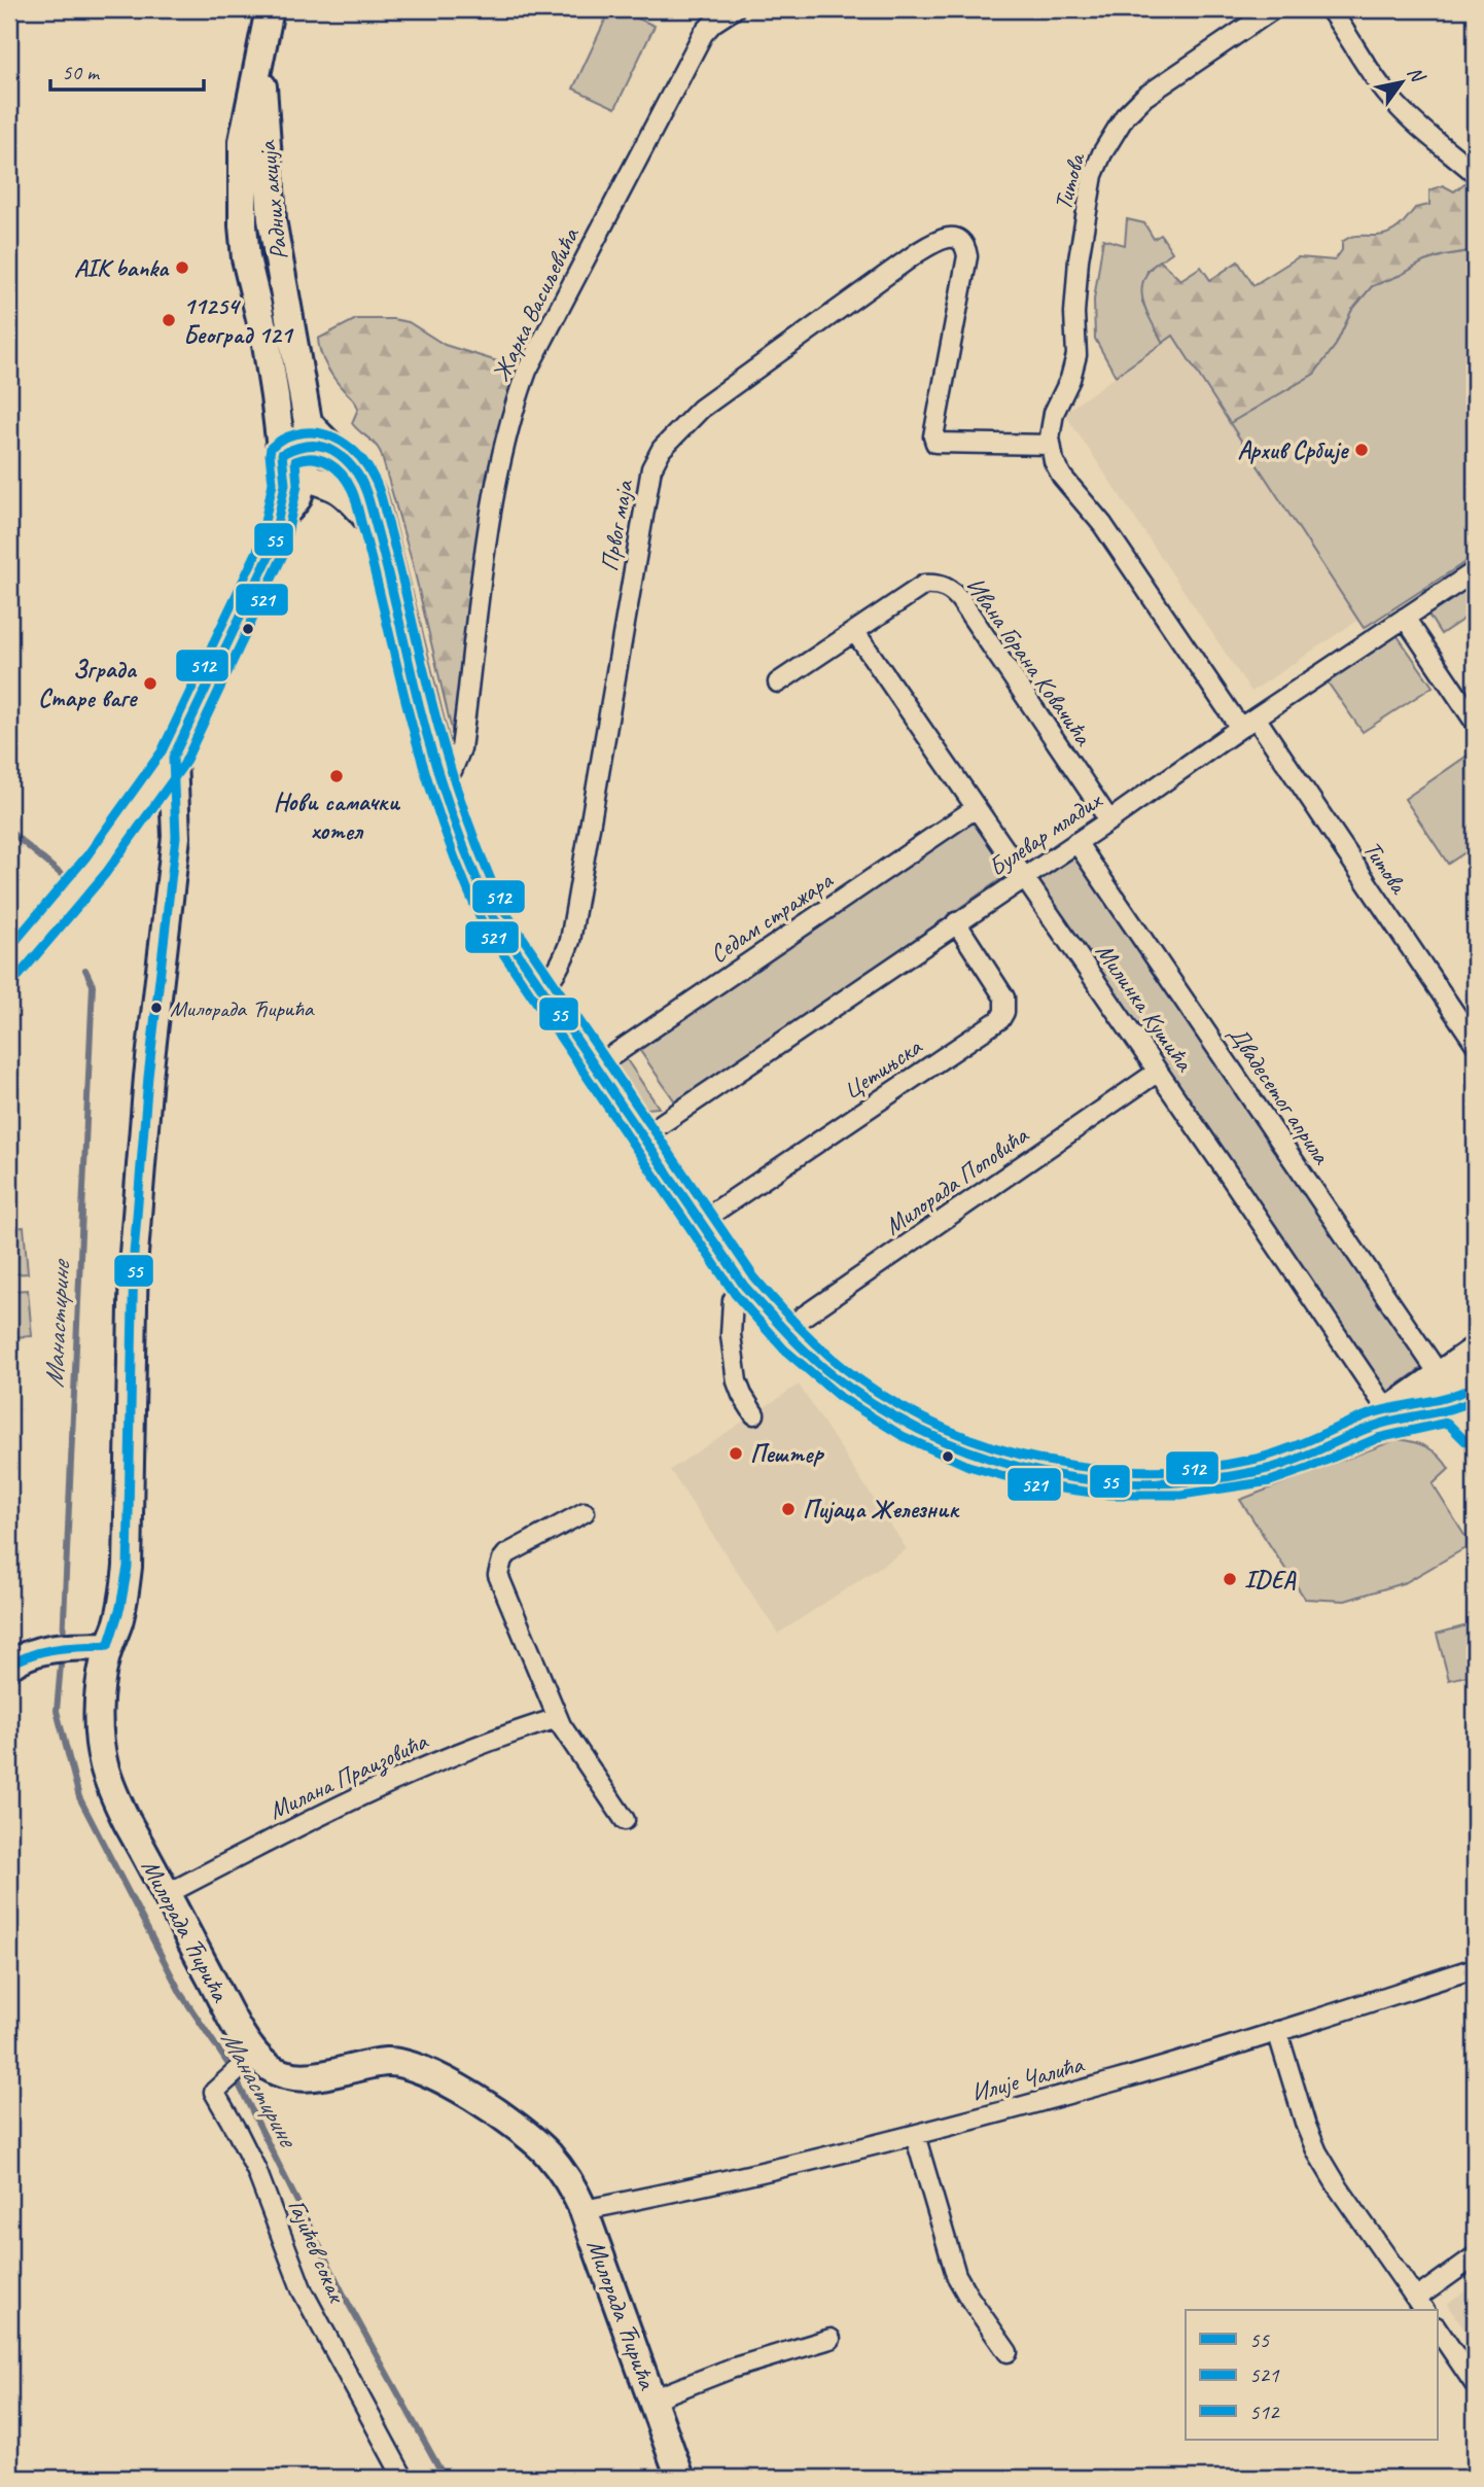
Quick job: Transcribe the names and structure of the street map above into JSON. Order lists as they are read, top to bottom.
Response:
{
  "streets": {
    "main road": ["Радних акција", "Милорада Ћирића"],
    "street": [
      "Титова",
      "Жарка Васиљевића",
      "Првог маја",
      "Ивана Горана Ковачића",
      "Булевар младих",
      "Седам стражара",
      "Милинка Кушића",
      "Цетињска",
      "Двадесетог априла",
      "Милорада Поповића",
      "Милана Праизовића",
      "Илије Чалића",
      "Гајићев сокак"
    ]
  },
  "crossings": [
    ["Титова", "Првог маја"],
    ["Титова", "Булевар младих"],
    ["Ивана Горана Ковачића", "Булевар младих"],
    ["Ивана Горана Ковачића", "Милинка Кушића"],
    ["Булевар младих", "Милинка Кушића"],
    ["Булевар младих", "Цетињска"],
    ["Булевар младих", "Двадесетог априла"],
    ["Седам стражара", "Милинка Кушића"],
    ["Милинка Кушића", "Милорада Поповића"],
    ["Милана Праизовића", "Милорада Ћирића"],
    ["Милорада Ћирића", "Илије Чалића"],
    ["Милорада Ћирића", "Гајићев сокак"]
  ],
  "water": ["Манастирине"],
  "places": [
    "AIK banka",
    "11254 Београд 121",
    "Архив Србије",
    "Зграда Старе ваге",
    "Нови самачки хотел",
    "Милорада Ћирића",
    "Пештер",
    "Пијаца Железник",
    "IDEA"
  ],
  "lines": ["transit line 512", "transit line 55", "transit line 521"],
  "legend": ["55", "521", "512"],
  "scale_bar": "50 m",
  "north": "top right"
}
